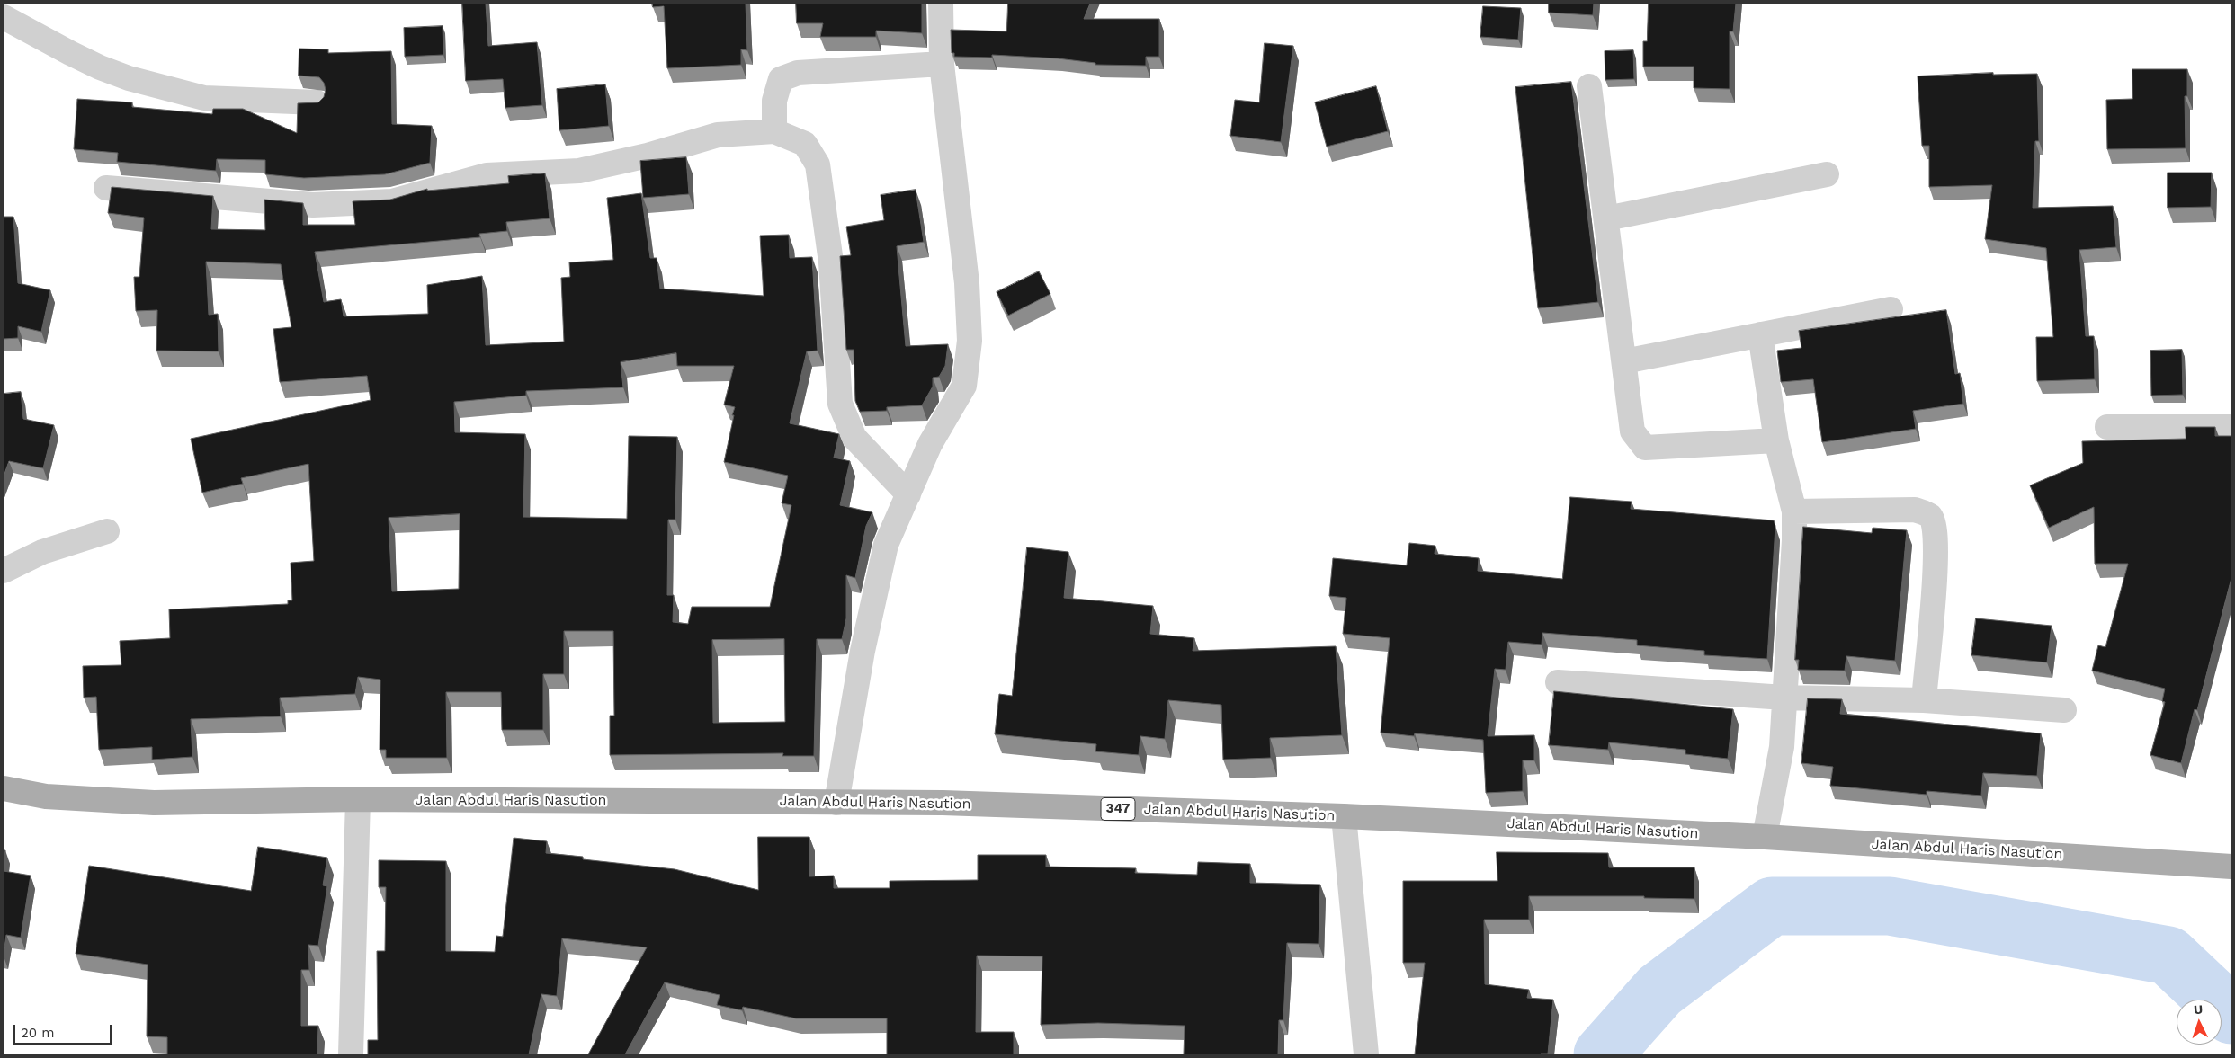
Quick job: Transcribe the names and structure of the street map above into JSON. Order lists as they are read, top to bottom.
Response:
{
  "streets": {
    "main road": ["Jalan Abdul Haris Nasution", "347"]
  },
  "scale_bar": "20 m",
  "north": "top"
}
